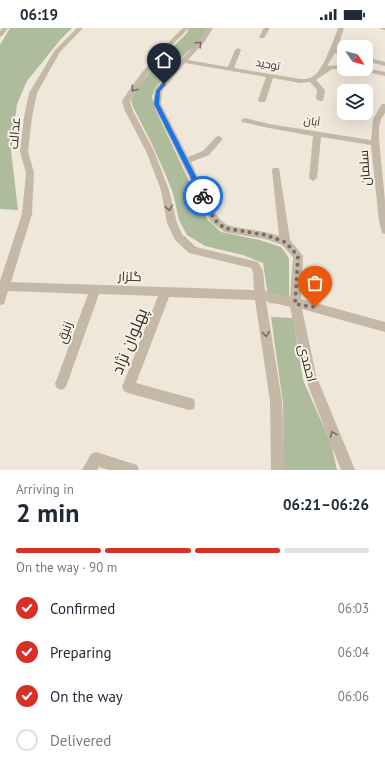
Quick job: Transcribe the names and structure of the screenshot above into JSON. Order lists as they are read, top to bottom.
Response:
{
  "streets": {
    "street": [
      "توحید",
      "آبان",
      "عدالت",
      "سلمان",
      "گلزار",
      "زنبق",
      "پهلوان نژاد",
      "احمدی"
    ]
  },
  "crossings": [
    ["توحید", "احمدی"],
    ["آبان", "سلمان"],
    ["عدالت", "گلزار"],
    ["گلزار", "زنبق"],
    ["گلزار", "پهلوان نژاد"],
    ["گلزار", "احمدی"]
  ],
  "north": "bottom right",
  "page": {
    "status": "06:19",
    "heading": ["2 min", "Arriving in", "06:21–06:26"],
    "bar": "On the way · 90 m",
    "list": [
      ["Confirmed", "06:03"],
      ["Preparing", "06:04"],
      ["On the way", "06:06"],
      "Delivered"
    ]
  }
}
